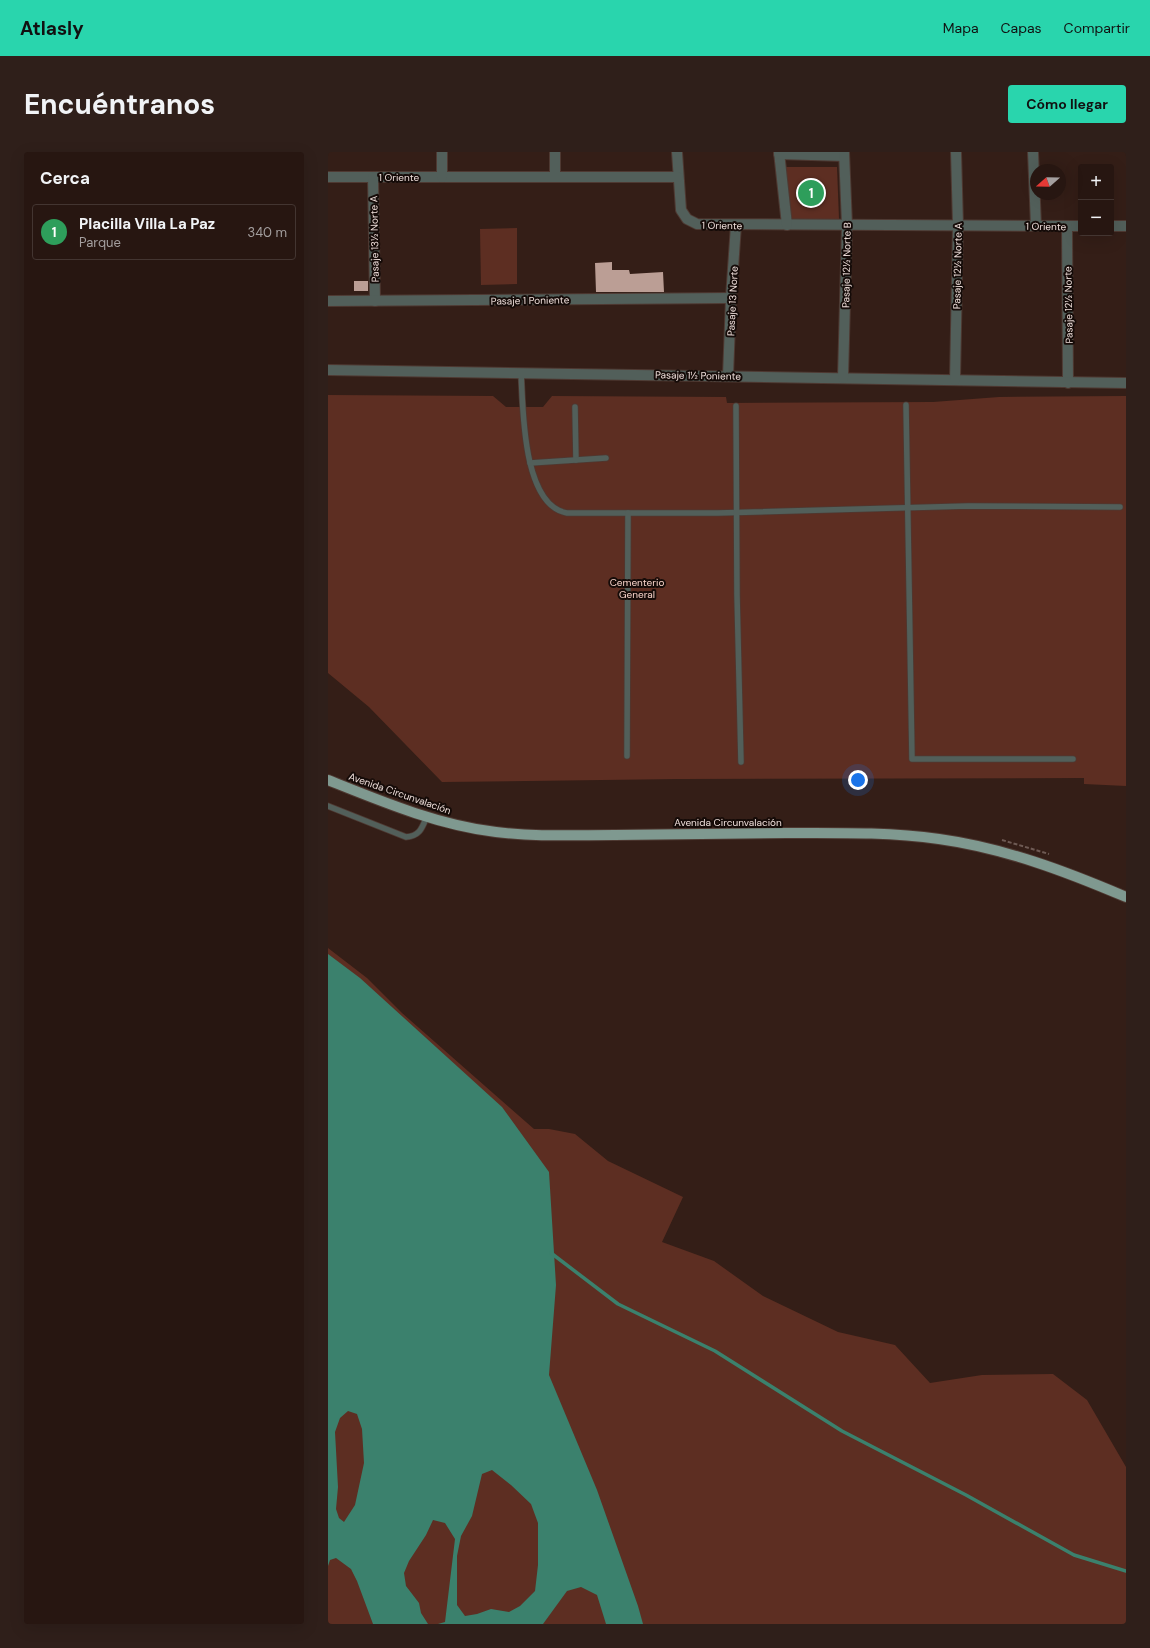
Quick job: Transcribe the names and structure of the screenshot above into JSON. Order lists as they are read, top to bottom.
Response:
{
  "streets": {
    "main road": ["Avenida Circunvalación"],
    "street": [
      "1 Oriente",
      "Pasaje 13½ Norte A",
      "Pasaje 12½ Norte B",
      "Pasaje 12½ Norte A",
      "Pasaje 1 Poniente",
      "Pasaje 13 Norte",
      "Pasaje 12½ Norte",
      "Pasaje 1½ Poniente"
    ]
  },
  "crossings": [
    ["1 Oriente", "Pasaje 13½ Norte A"],
    ["1 Oriente", "Pasaje 12½ Norte B"],
    ["1 Oriente", "Pasaje 12½ Norte A"],
    ["1 Oriente", "Pasaje 13 Norte"],
    ["1 Oriente", "Pasaje 12½ Norte"],
    ["Pasaje 13½ Norte A", "Pasaje 1 Poniente"],
    ["Pasaje 12½ Norte B", "Pasaje 1½ Poniente"],
    ["Pasaje 12½ Norte A", "Pasaje 1½ Poniente"],
    ["Pasaje 1 Poniente", "Pasaje 13 Norte"],
    ["Pasaje 13 Norte", "Pasaje 1½ Poniente"],
    ["Pasaje 12½ Norte", "Pasaje 1½ Poniente"]
  ],
  "parks": ["Cementerio General"],
  "north": "left",
  "page": {
    "header": "Atlasly",
    "nav": ["Mapa", "Capas", "Compartir"],
    "buttons": "Cómo llegar",
    "title": "Encuéntranos",
    "heading": "Cerca",
    "map_buttons": ["+", "−"],
    "pins": "1",
    "list": [
      {
        "mark": "1",
        "name": "Placilla Villa La Paz",
        "note": "Parque",
        "value": "340 m"
      }
    ]
  }
}
